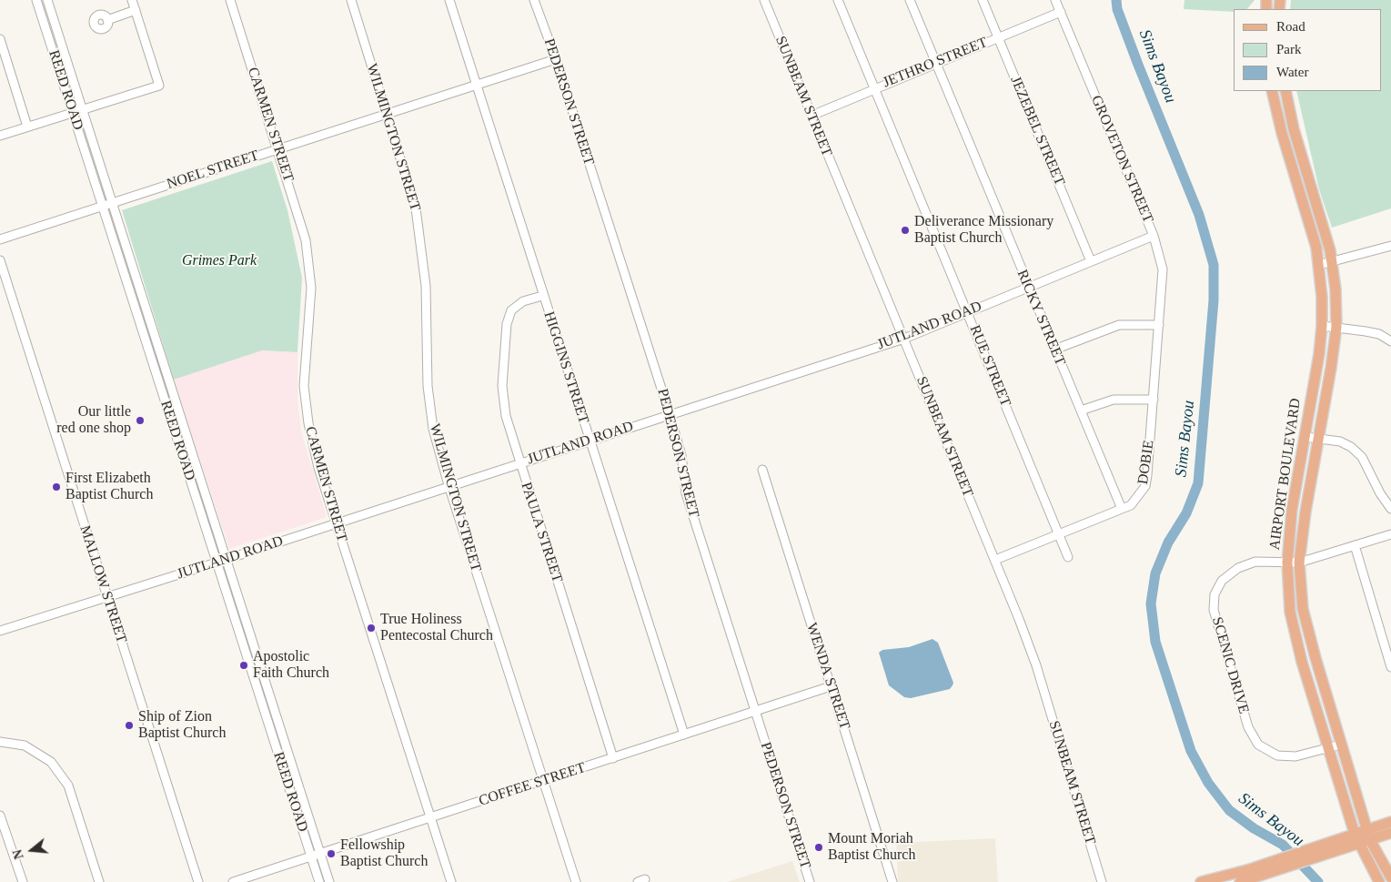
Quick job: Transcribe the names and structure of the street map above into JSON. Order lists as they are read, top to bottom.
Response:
{
  "streets": {
    "main road": ["AIRPORT BOULEVARD"],
    "street": [
      "JETHRO STREET",
      "REED ROAD",
      "SUNBEAM STREET",
      "PEDERSON STREET",
      "CARMEN STREET",
      "JEZEBEL STREET",
      "WILMINGTON STREET",
      "GROVETON STREET",
      "NOEL STREET",
      "RICKY STREET",
      "JUTLAND ROAD",
      "RUE STREET",
      "HIGGINS STREET",
      "DOBIE",
      "PAULA STREET",
      "MALLOW STREET",
      "SCENIC DRIVE",
      "WENDA STREET",
      "COFFEE STREET"
    ]
  },
  "crossings": [
    ["JETHRO STREET", "SUNBEAM STREET"],
    ["JETHRO STREET", "JEZEBEL STREET"],
    ["JETHRO STREET", "GROVETON STREET"],
    ["JETHRO STREET", "RICKY STREET"],
    ["JETHRO STREET", "RUE STREET"],
    ["REED ROAD", "NOEL STREET"],
    ["REED ROAD", "JUTLAND ROAD"],
    ["REED ROAD", "COFFEE STREET"],
    ["SUNBEAM STREET", "JUTLAND ROAD"],
    ["SUNBEAM STREET", "DOBIE"],
    ["PEDERSON STREET", "NOEL STREET"],
    ["PEDERSON STREET", "JUTLAND ROAD"],
    ["PEDERSON STREET", "COFFEE STREET"],
    ["CARMEN STREET", "NOEL STREET"],
    ["CARMEN STREET", "JUTLAND ROAD"],
    ["CARMEN STREET", "COFFEE STREET"],
    ["JEZEBEL STREET", "JUTLAND ROAD"],
    ["WILMINGTON STREET", "NOEL STREET"],
    ["WILMINGTON STREET", "JUTLAND ROAD"],
    ["WILMINGTON STREET", "COFFEE STREET"],
    ["GROVETON STREET", "JUTLAND ROAD"],
    ["GROVETON STREET", "DOBIE"],
    ["NOEL STREET", "HIGGINS STREET"],
    ["RICKY STREET", "JUTLAND ROAD"],
    ["RICKY STREET", "DOBIE"],
    ["JUTLAND ROAD", "RUE STREET"],
    ["JUTLAND ROAD", "HIGGINS STREET"],
    ["JUTLAND ROAD", "PAULA STREET"],
    ["JUTLAND ROAD", "MALLOW STREET"],
    ["RUE STREET", "DOBIE"],
    ["HIGGINS STREET", "PAULA STREET"],
    ["HIGGINS STREET", "COFFEE STREET"],
    ["AIRPORT BOULEVARD", "SCENIC DRIVE"],
    ["PAULA STREET", "COFFEE STREET"],
    ["WENDA STREET", "COFFEE STREET"]
  ],
  "water": ["Sims Bayou"],
  "parks": ["Grimes Park"],
  "places": [
    "Deliverance Missionary Baptist Church",
    "Our little red one shop",
    "First Elizabeth Baptist Church",
    "True Holiness Pentecostal Church",
    "Apostolic Faith Church",
    "Ship of Zion Baptist Church",
    "Mount Moriah Baptist Church",
    "Fellowship Baptist Church"
  ],
  "legend": ["Road", "Park", "Water"],
  "north": "left"
}
